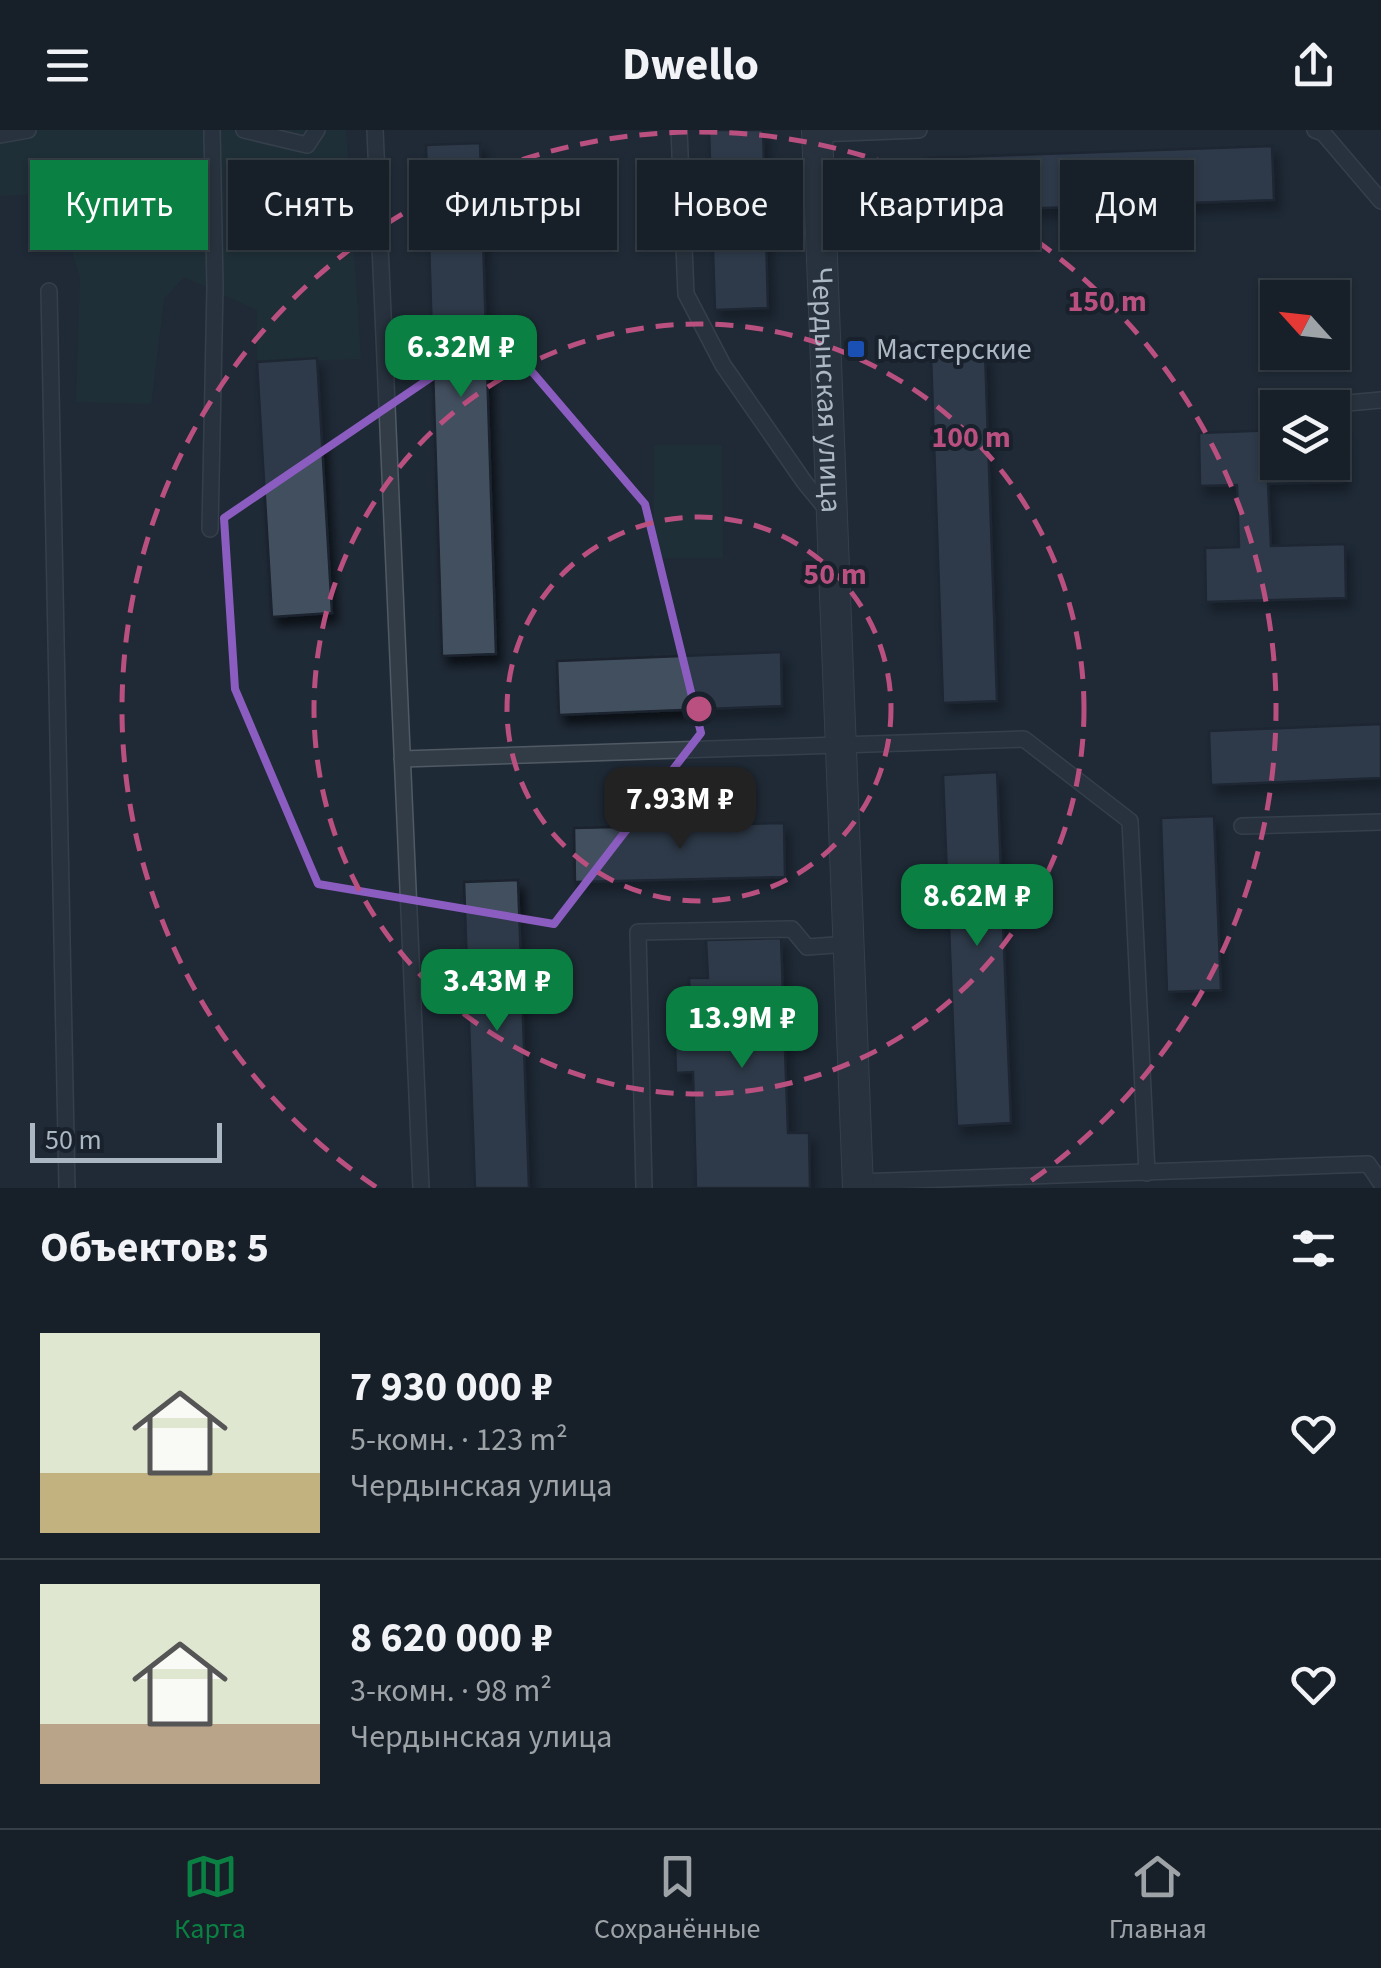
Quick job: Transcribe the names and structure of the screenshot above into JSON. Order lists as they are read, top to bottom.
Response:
{
  "streets": {
    "street": ["Чердынская улица"]
  },
  "places": {
    "transit": ["Мастерские"]
  },
  "scale_bar": "50 m",
  "north": "top left",
  "page": {
    "header": "Dwello",
    "chip": [
      "Купить",
      "Снять",
      "Фильтры",
      "Новое",
      "Квартира",
      "Дом"
    ],
    "price": [
      "6.32M ₽",
      "7.93M ₽",
      "8.62M ₽",
      "3.43M ₽",
      "13.9M ₽"
    ],
    "scale": "50 m",
    "heading": "Объектов: 5",
    "list": [
      {
        "name": "7 930 000 ₽",
        "note": "5-комн. · 123 m² · Чердынская улица"
      },
      {
        "name": "8 620 000 ₽",
        "note": "3-комн. · 98 m² · Чердынская улица"
      }
    ],
    "tabs": ["Карта", "Сохранённые", "Главная"]
  },
  "rings": ["150 m", "100 m", "50 m"]
}
